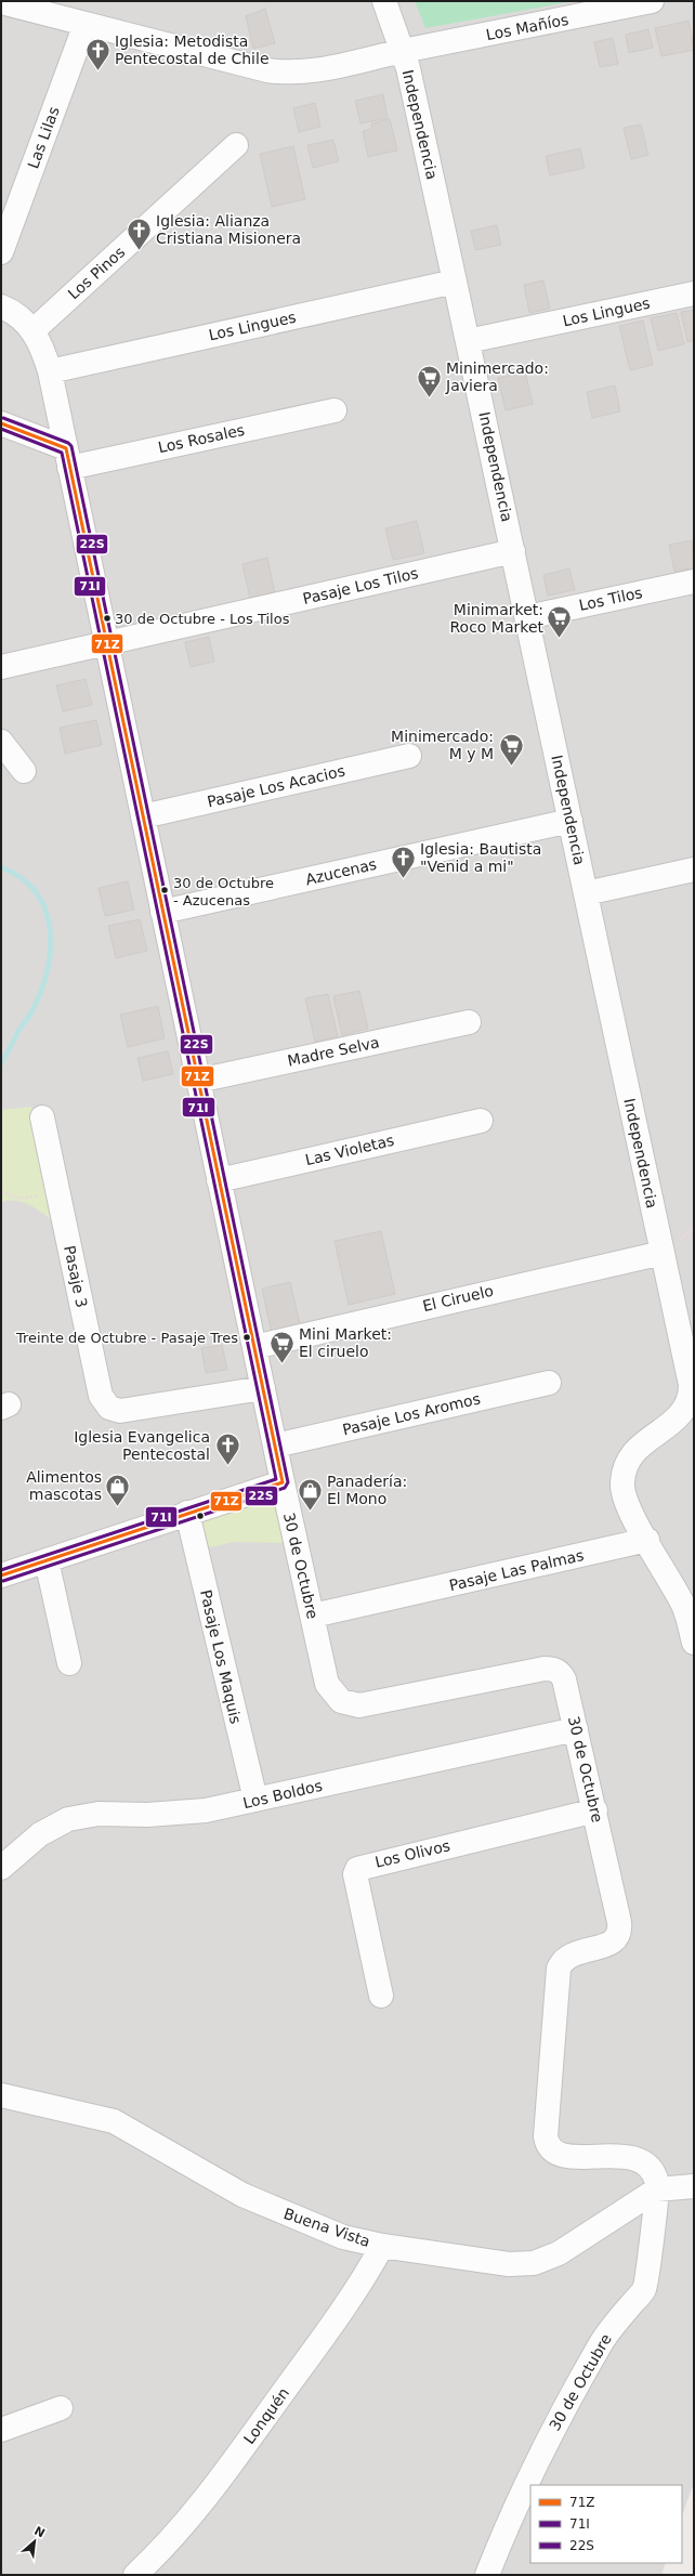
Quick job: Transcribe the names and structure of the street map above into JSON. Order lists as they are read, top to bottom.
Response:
{
  "streets": {
    "street": [
      "Los Mañíos",
      "Independencia",
      "Las Lilas",
      "Los Pinos",
      "Los Lingues",
      "Los Rosales",
      "Pasaje Los Tilos",
      "Los Tilos",
      "Pasaje Los Acacios",
      "Azucenas",
      "Madre Selva",
      "Las Violetas",
      "Pasaje 3",
      "El Ciruelo",
      "Pasaje Los Aromos",
      "30 de Octubre",
      "Pasaje Las Palmas",
      "Pasaje Los Maquis",
      "Los Boldos",
      "Los Olivos",
      "Buena Vista",
      "Lonquén"
    ]
  },
  "crossings": [
    ["Los Mañíos", "Independencia"],
    ["Independencia", "Las Lilas"],
    ["Independencia", "Los Lingues"],
    ["Independencia", "Pasaje Los Tilos"],
    ["Independencia", "Los Tilos"],
    ["Independencia", "Azucenas"],
    ["Independencia", "El Ciruelo"],
    ["Independencia", "Pasaje Las Palmas"],
    ["Los Pinos", "30 de Octubre"],
    ["Los Lingues", "30 de Octubre"],
    ["Los Rosales", "30 de Octubre"],
    ["Pasaje Los Tilos", "30 de Octubre"],
    ["Pasaje Los Acacios", "30 de Octubre"],
    ["Azucenas", "30 de Octubre"],
    ["Madre Selva", "30 de Octubre"],
    ["Las Violetas", "30 de Octubre"],
    ["Pasaje 3", "30 de Octubre"],
    ["El Ciruelo", "30 de Octubre"],
    ["Pasaje Los Aromos", "30 de Octubre"],
    ["30 de Octubre", "Pasaje Las Palmas"],
    ["30 de Octubre", "Los Boldos"],
    ["30 de Octubre", "Los Olivos"],
    ["30 de Octubre", "Buena Vista"],
    ["Pasaje Los Maquis", "Los Boldos"],
    ["Buena Vista", "Lonquén"]
  ],
  "places": {
    "church": [
      "Iglesia: Metodista Pentecostal de Chile",
      "Iglesia: Alianza Cristiana Misionera",
      "Iglesia: Bautista \"Venid a mi\"",
      "Iglesia Evangelica Pentecostal"
    ],
    "supermarket": [
      "Minimercado: Javiera",
      "Minimarket: Roco Market",
      "Minimercado: M y M",
      "Mini Market: El ciruelo"
    ],
    "other": ["30 de Octubre - Los Tilos", "30 de Octubre - Azucenas", "Treinte de Octubre - Pasaje Tres"],
    "shop": ["Alimentos mascotas", "Panadería: El Mono"]
  },
  "lines": ["transit line 22S", "transit line 71Z", "transit line 71I"],
  "legend": ["71Z", "71I", "22S"],
  "north": "top right"
}
